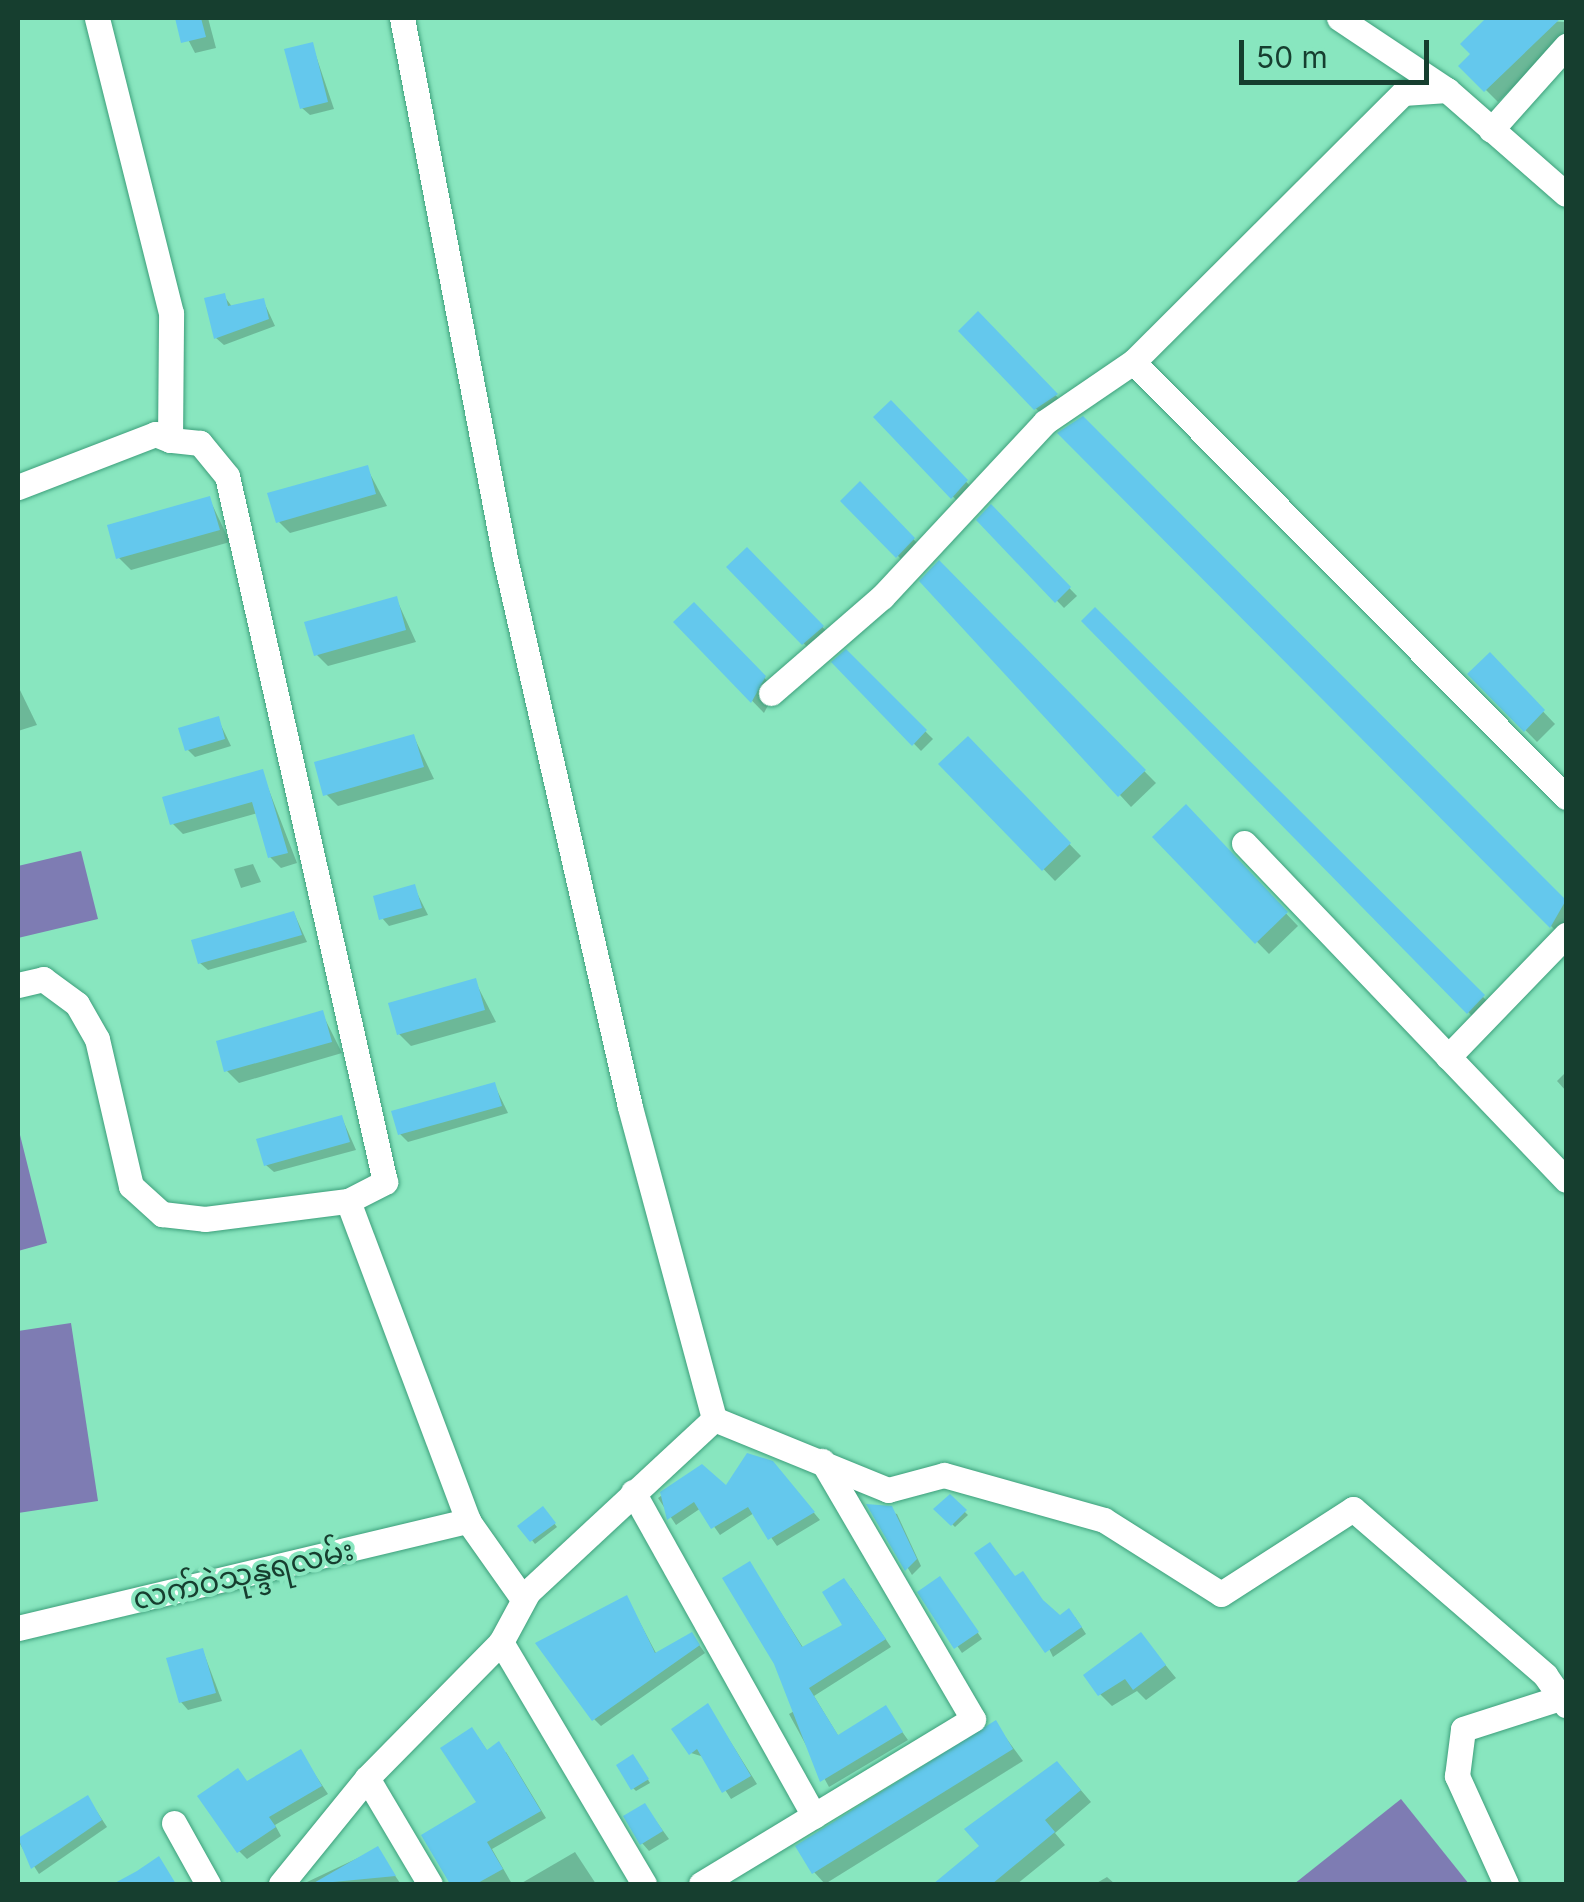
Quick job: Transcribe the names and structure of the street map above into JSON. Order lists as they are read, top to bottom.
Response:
{
  "streets": {
    "street": ["လက်ဝဲသုန္ဒရလမ်း"]
  },
  "scale_bar": "50 m"
}
